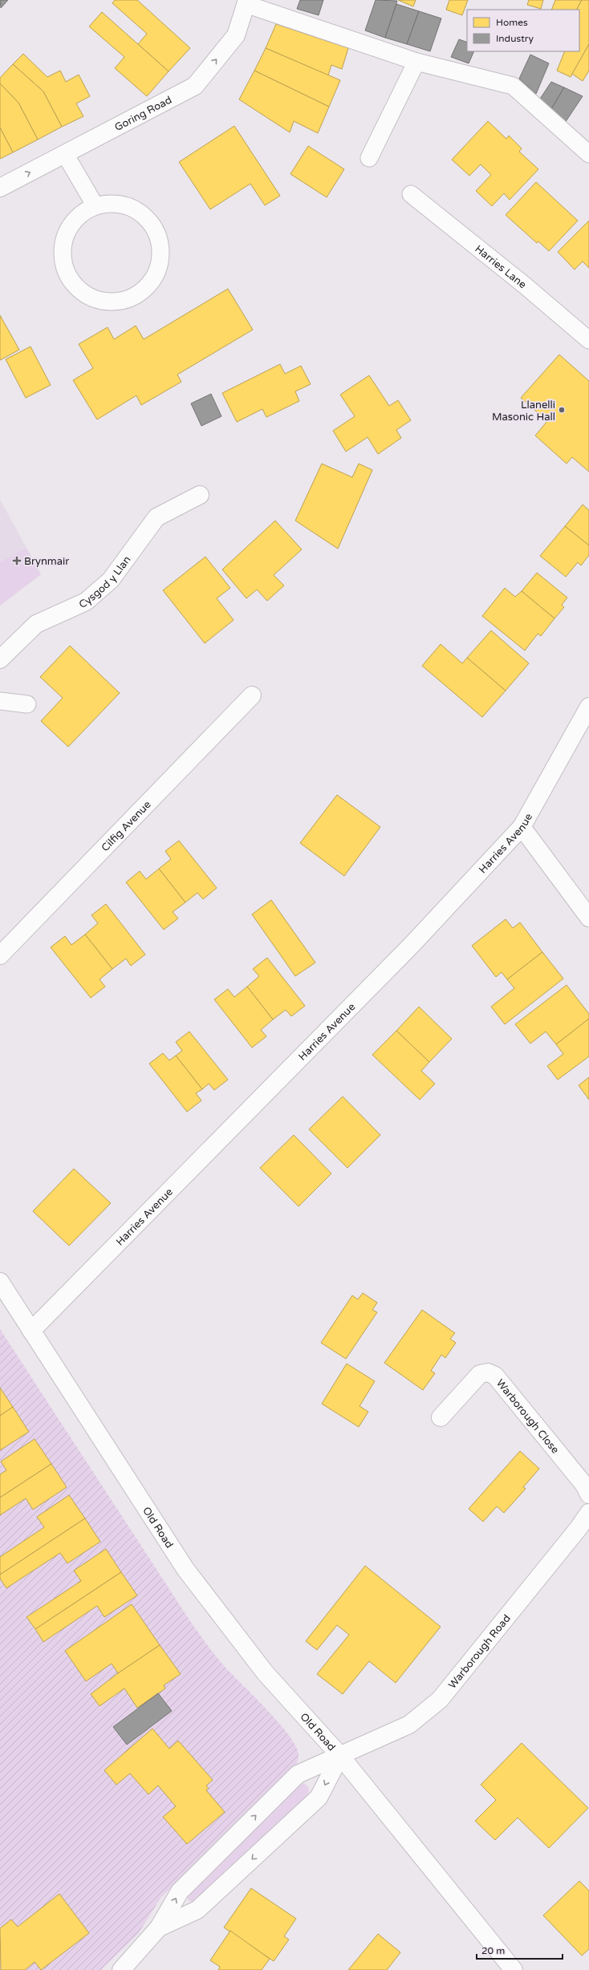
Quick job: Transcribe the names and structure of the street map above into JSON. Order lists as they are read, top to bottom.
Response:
{
  "streets": {
    "street": [
      "Goring Road",
      "Cysgod y Llan",
      "Cilfig Avenue",
      "Harries Avenue",
      "Warborough Close",
      "Old Road",
      "Warborough Road"
    ],
    "lane": ["Harries Lane"]
  },
  "crossings": [
    ["Harries Avenue", "Old Road"],
    ["Old Road", "Warborough Road"]
  ],
  "one_way": ["Goring Road"],
  "places": {
    "other": ["Llanelli Masonic Hall"],
    "health": ["Brynmair"]
  },
  "legend": ["Homes", "Industry"],
  "scale_bar": "20 m"
}
